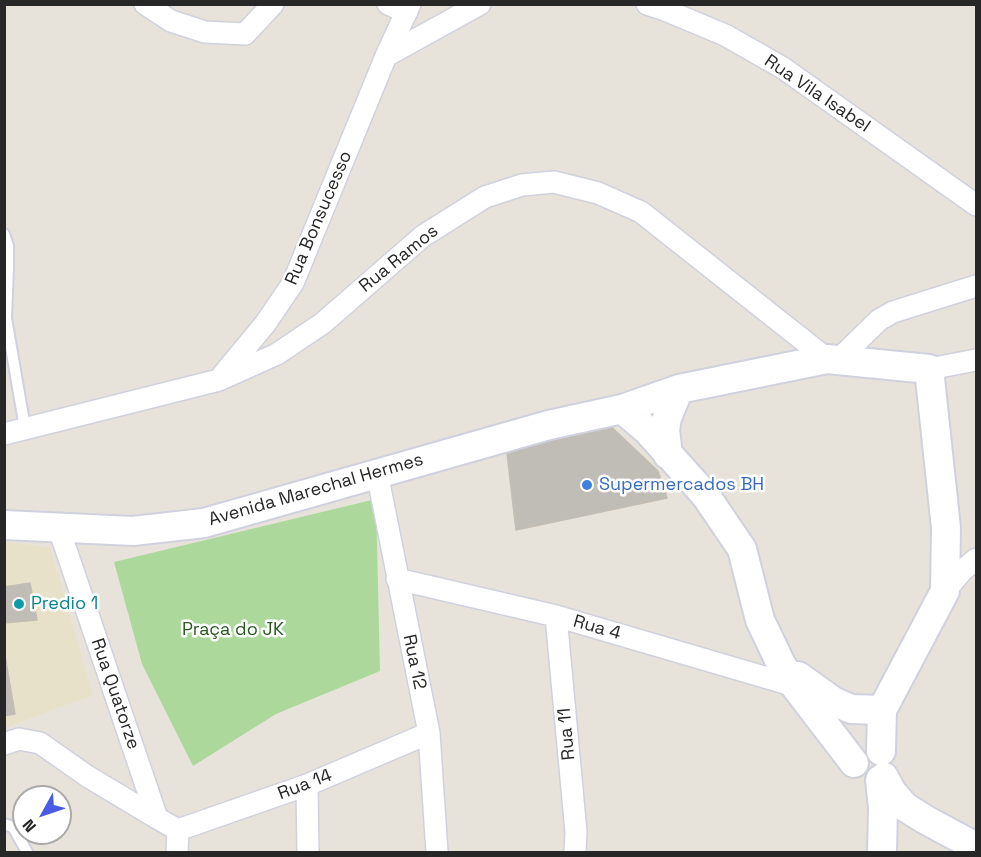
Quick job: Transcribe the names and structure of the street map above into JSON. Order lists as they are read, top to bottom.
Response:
{
  "streets": {
    "street": [
      "Rua Vila Isabel",
      "Rua Bonsucesso",
      "Rua Ramos",
      "Avenida Marechal Hermes",
      "Rua 4",
      "Rua 12",
      "Rua Quatorze",
      "Rua 11",
      "Rua 14"
    ]
  },
  "crossings": [
    ["Rua Bonsucesso", "Rua Ramos"],
    ["Rua Ramos", "Avenida Marechal Hermes"],
    ["Avenida Marechal Hermes", "Rua 12"],
    ["Avenida Marechal Hermes", "Rua Quatorze"],
    ["Rua 4", "Rua 12"],
    ["Rua 4", "Rua 11"],
    ["Rua 12", "Rua 14"]
  ],
  "parks": ["Praça do JK"],
  "places": ["Supermercados BH", "Predio 1"],
  "north": "bottom left"
}
